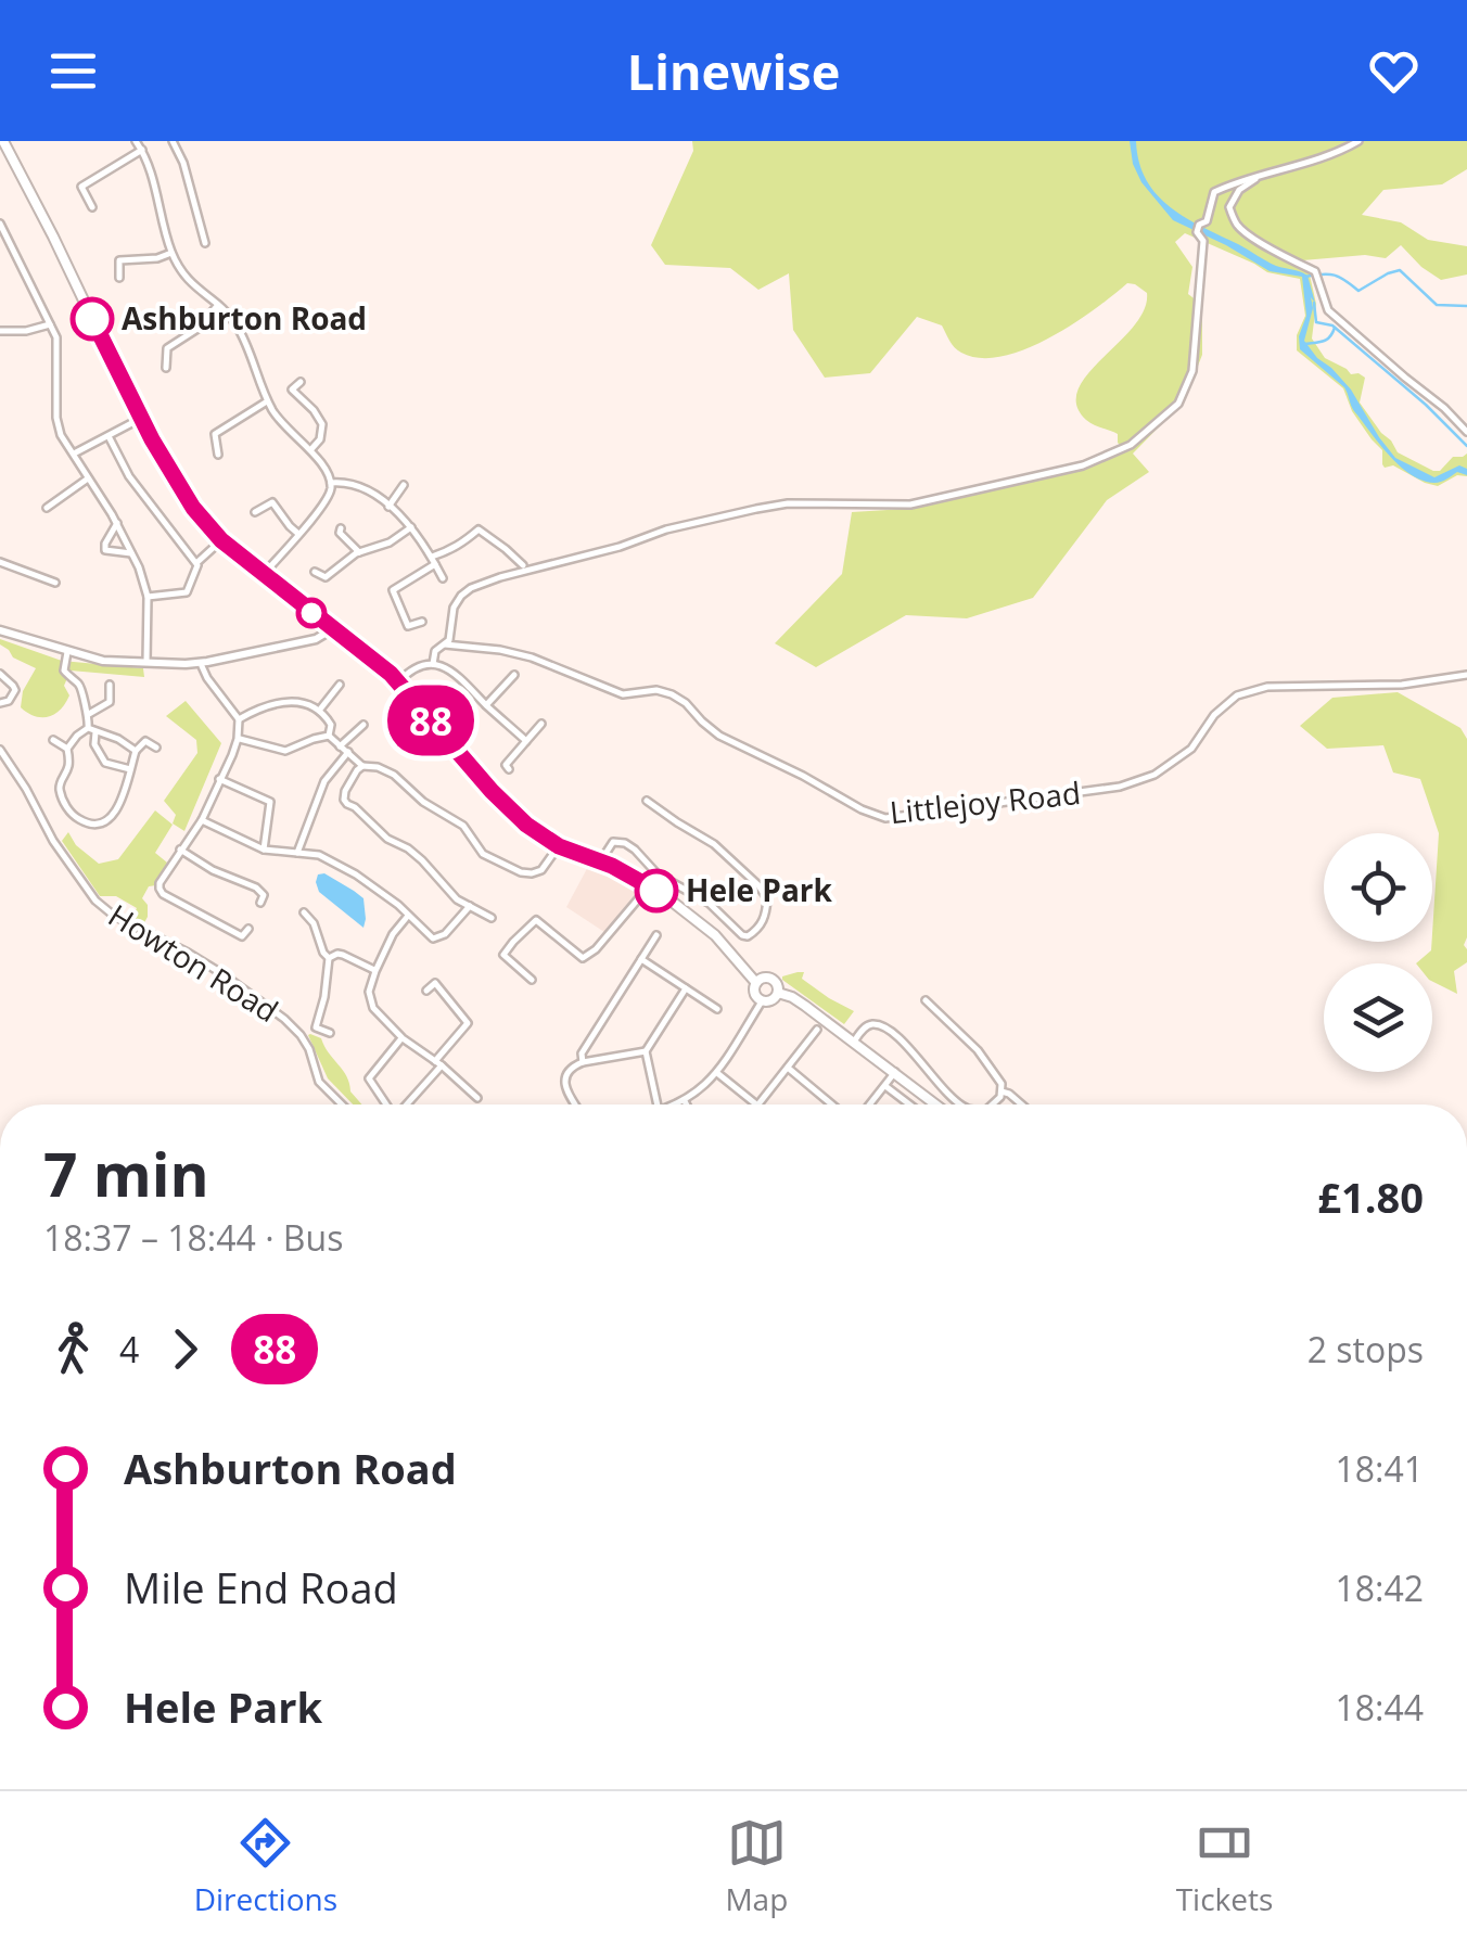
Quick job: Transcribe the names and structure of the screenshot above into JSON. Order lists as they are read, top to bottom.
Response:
{
  "streets": {
    "street": ["Littlejoy Road", "Howton Road"]
  },
  "places": ["Ashburton Road", "Hele Park"],
  "lines": ["bus line 88"],
  "page": {
    "header": "Linewise",
    "on_map": "88",
    "heading": ["7 min", "18:37 – 18:44 · Bus", "£1.80"],
    "legs": ["4", "88", "2 stops"],
    "list": [
      {
        "name": "Ashburton Road",
        "value": "18:41"
      },
      {
        "name": "Mile End Road",
        "value": "18:42"
      },
      {
        "name": "Hele Park",
        "value": "18:44"
      }
    ],
    "tabs": ["Directions", "Map", "Tickets"]
  }
}
